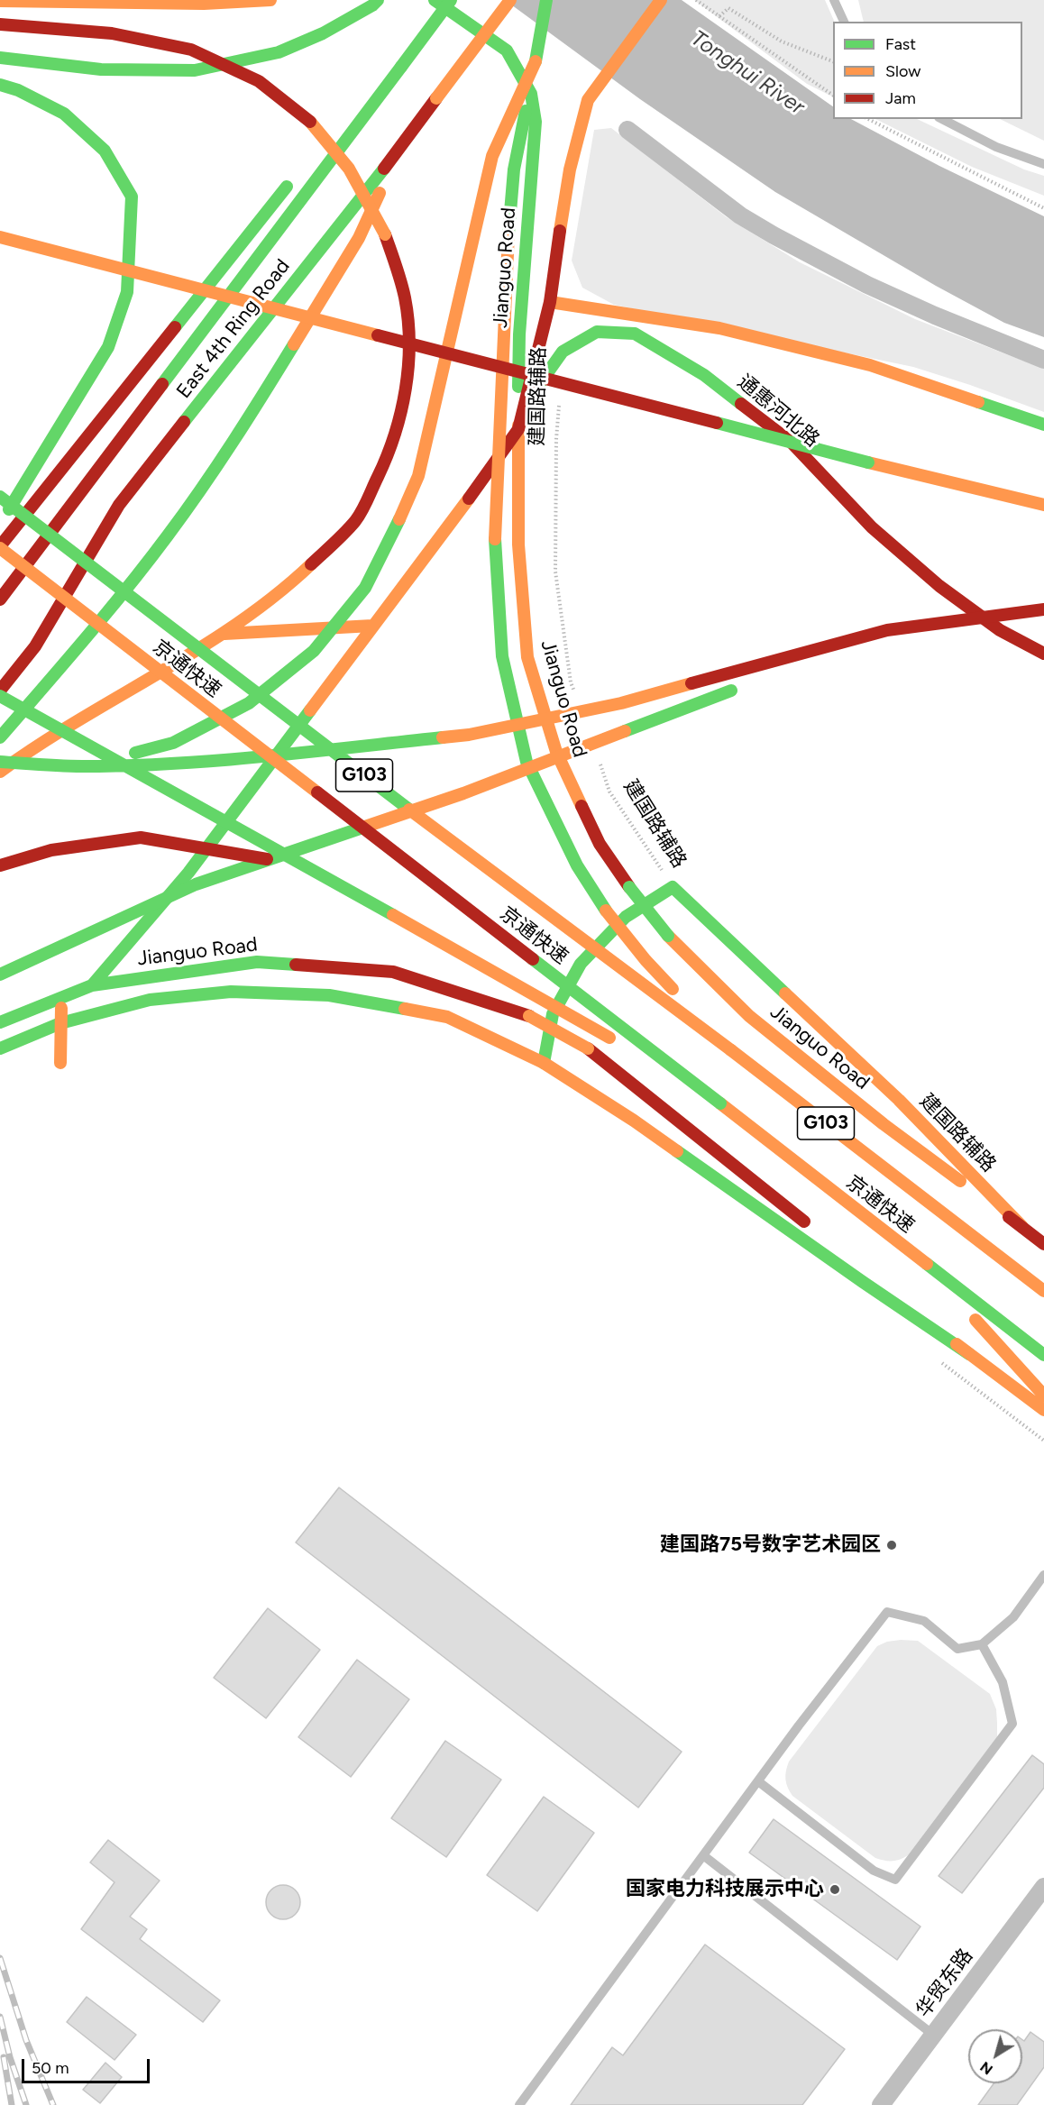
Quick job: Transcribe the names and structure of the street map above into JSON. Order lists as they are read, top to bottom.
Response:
{
  "streets": {
    "main road": [
      "Jianguo Road",
      "East 4th Ring Road",
      "建国路辅路",
      "通惠河北路",
      "京通快速",
      "G103"
    ],
    "street": ["华贸东路"]
  },
  "crossings": [
    ["Jianguo Road", "建国路辅路"],
    ["Jianguo Road", "通惠河北路"]
  ],
  "water": ["Tonghui River"],
  "places": ["建国路75号数字艺术园区", "国家电力科技展示中心"],
  "legend": ["Fast", "Slow", "Jam"],
  "scale_bar": "50 m",
  "north": "bottom left"
}
